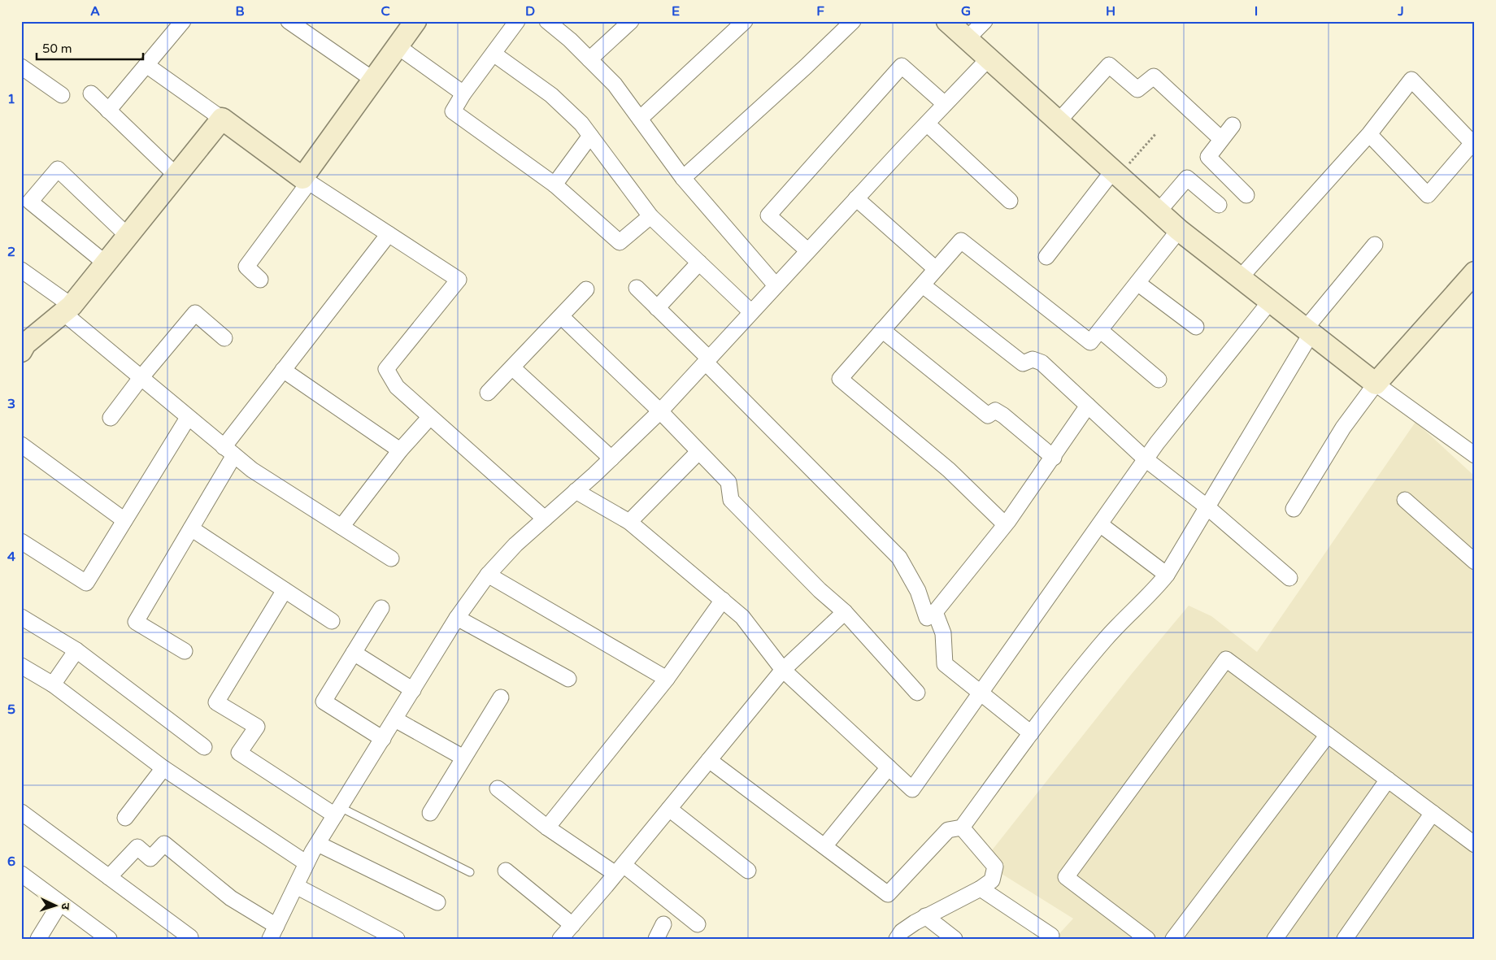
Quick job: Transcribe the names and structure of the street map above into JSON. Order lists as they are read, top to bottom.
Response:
{
  "scale_bar": "50 m",
  "north": "right",
  "grid": {
    "columns": [
      "A",
      "B",
      "C",
      "D",
      "E",
      "F",
      "G",
      "H",
      "I",
      "J"
    ],
    "rows": [
      "1",
      "2",
      "3",
      "4",
      "5",
      "6"
    ]
  }
}
